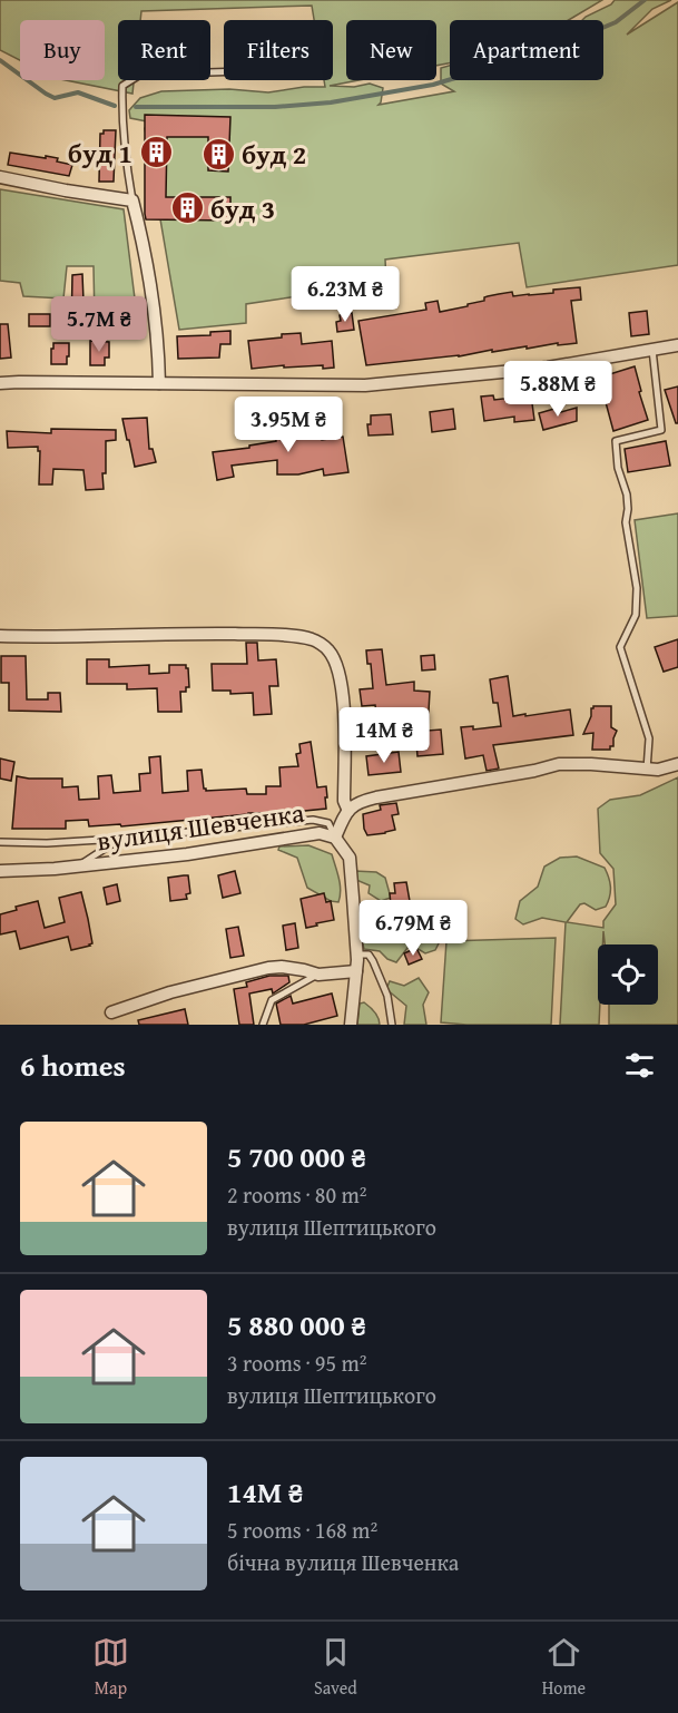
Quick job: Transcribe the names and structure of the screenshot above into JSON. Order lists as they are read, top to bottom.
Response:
{
  "streets": {
    "street": ["вулиця Шевченка"]
  },
  "places": {
    "building": ["буд 1", "буд 2", "буд 3"]
  },
  "page": {
    "chip": [
      "Buy",
      "Rent",
      "Filters",
      "New",
      "Apartment"
    ],
    "price": [
      "6.23M ₴",
      "5.7M ₴",
      "5.88M ₴",
      "3.95M ₴",
      "14M ₴",
      "6.79M ₴"
    ],
    "heading": "6 homes",
    "list": [
      {
        "name": "5 700 000 ₴",
        "note": "2 rooms · 80 m² · вулиця Шептицького"
      },
      {
        "name": "5 880 000 ₴",
        "note": "3 rooms · 95 m² · вулиця Шептицького"
      },
      {
        "name": "14M ₴",
        "note": "5 rooms · 168 m² · бічна вулиця Шевченка"
      }
    ],
    "tabs": ["Map", "Saved", "Home"]
  }
}
